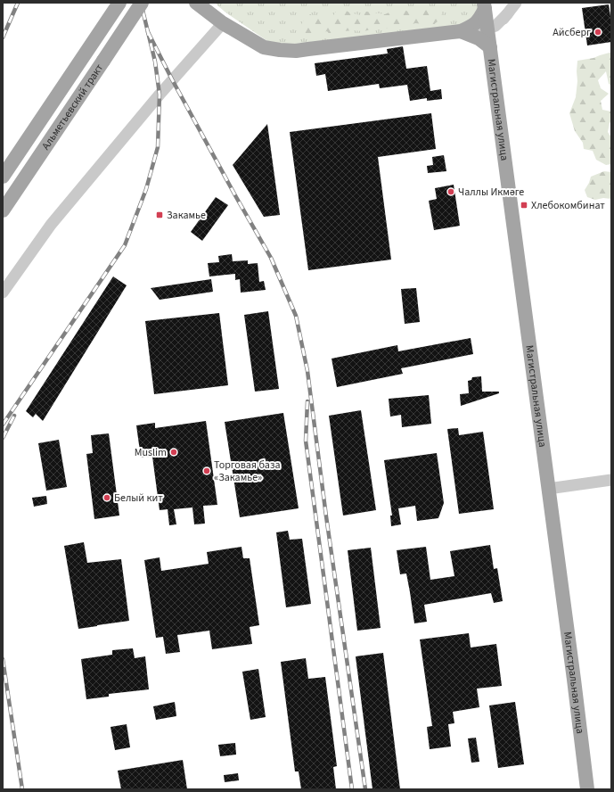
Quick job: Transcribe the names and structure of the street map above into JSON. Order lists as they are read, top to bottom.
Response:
{
  "streets": {
    "main road": ["Альметьевский тракт", "Магистральная улица"]
  },
  "places": {
    "other": [
      "Айсберг",
      "Чаллы Икмәге",
      "Muslim",
      "Торговая база «Закамье»",
      "Белый кит"
    ],
    "transit": ["Хлебокомбинат", "Закамье"]
  }
}
